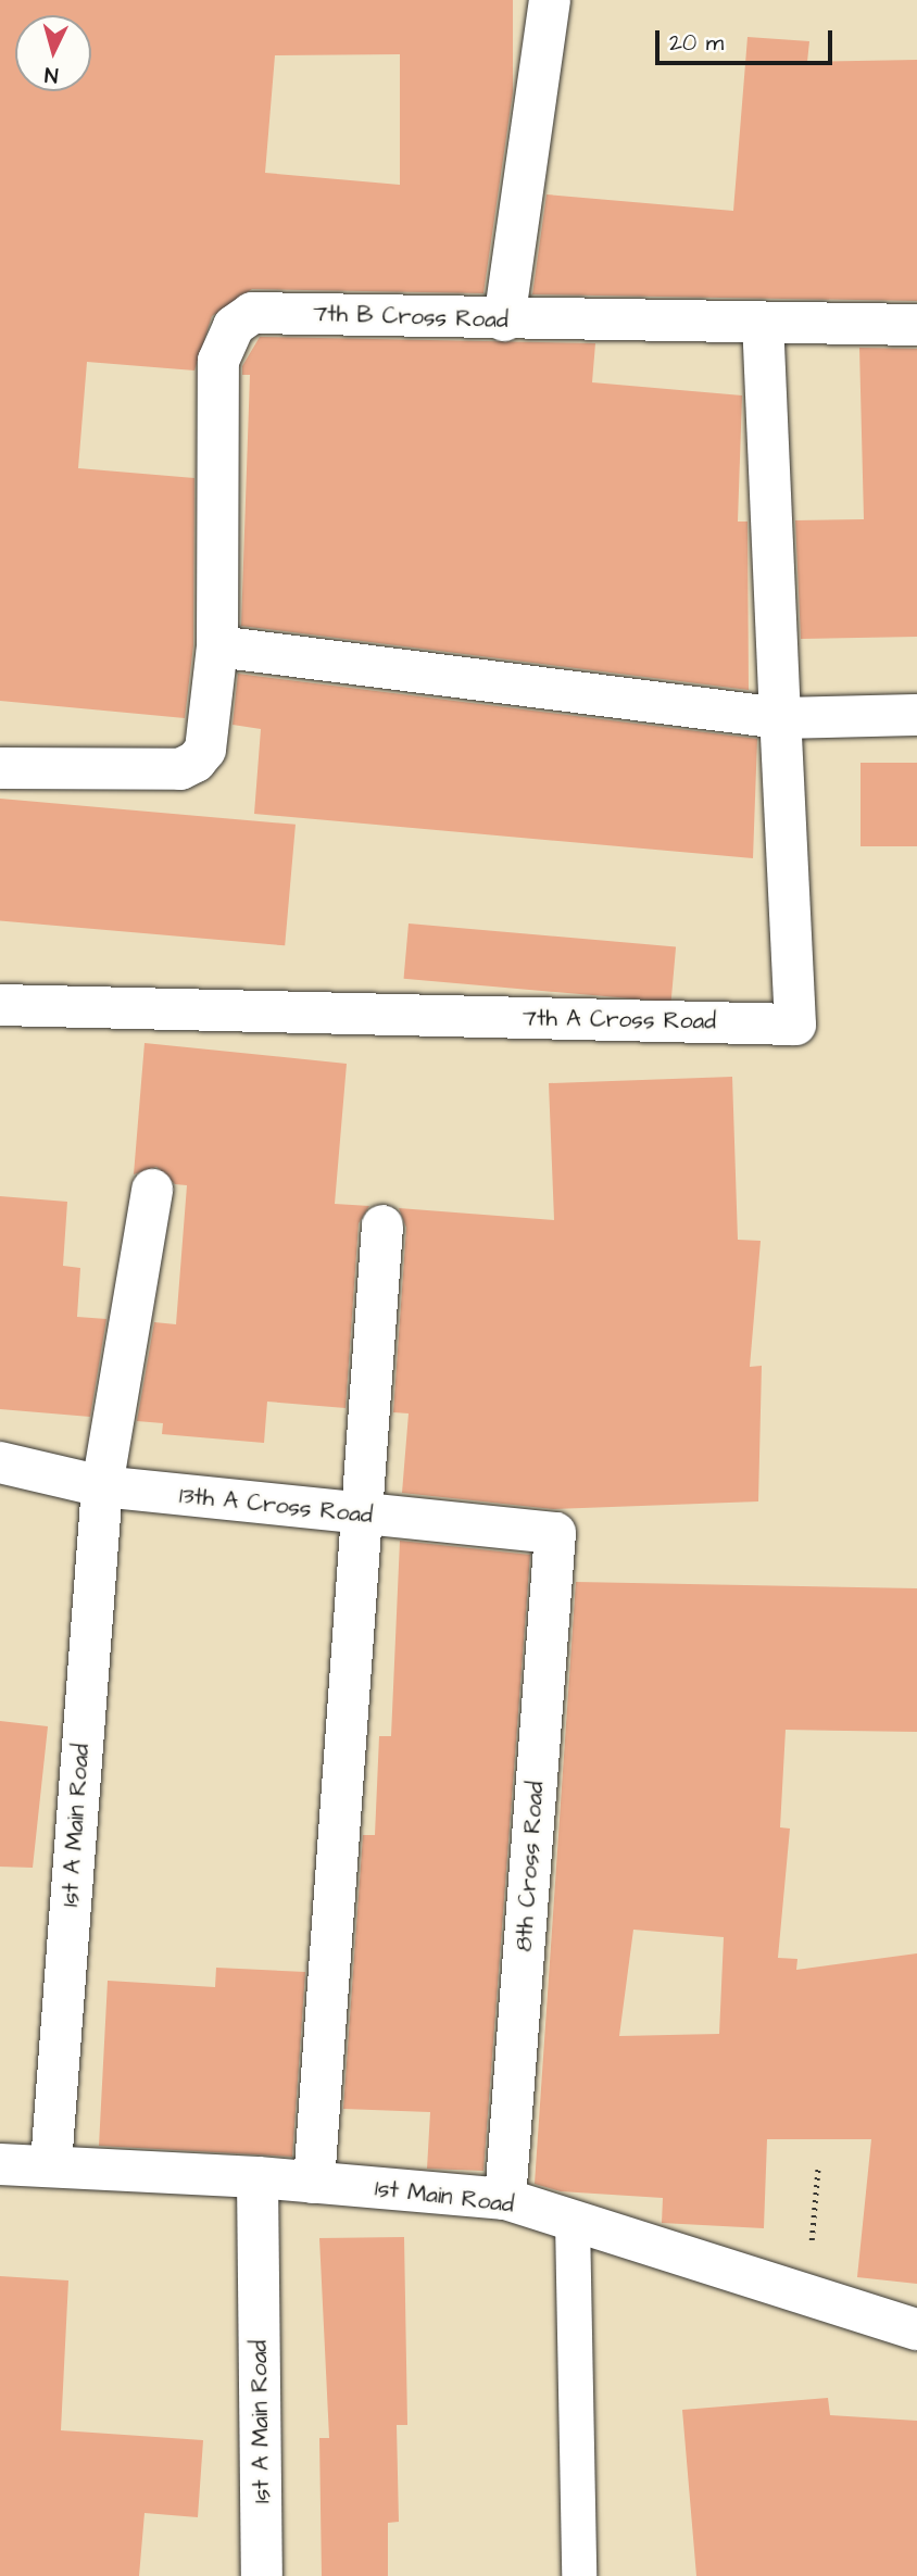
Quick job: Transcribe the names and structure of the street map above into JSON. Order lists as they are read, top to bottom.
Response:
{
  "streets": {
    "street": [
      "7th B Cross Road",
      "7th A Cross Road",
      "13th A Cross Road",
      "1st A Main Road",
      "8th Cross Road",
      "1st Main Road"
    ]
  },
  "crossings": [
    ["13th A Cross Road", "1st A Main Road"],
    ["13th A Cross Road", "8th Cross Road"],
    ["1st A Main Road", "1st Main Road"],
    ["8th Cross Road", "1st Main Road"]
  ],
  "scale_bar": "20 m",
  "north": "bottom"
}
